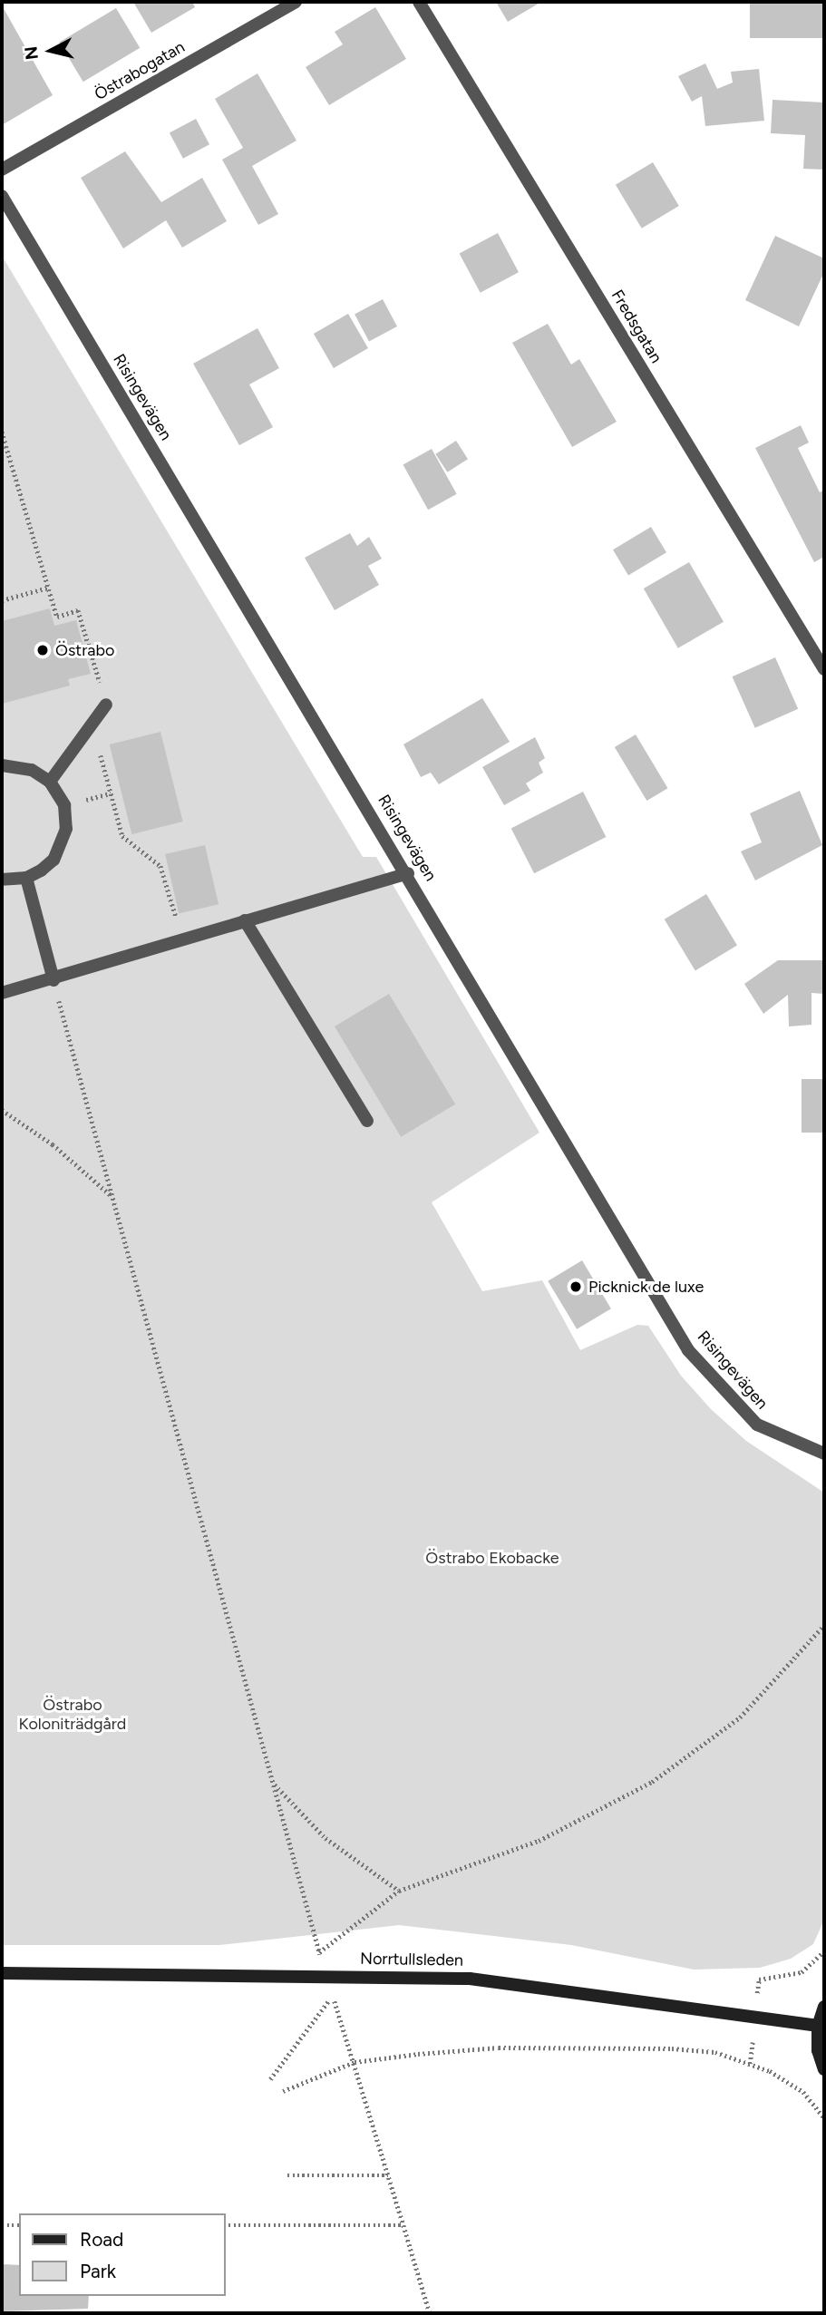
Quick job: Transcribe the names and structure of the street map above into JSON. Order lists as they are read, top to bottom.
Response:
{
  "streets": {
    "main road": ["Norrtullsleden"],
    "street": ["Östrabogatan", "Fredsgatan", "Risingevägen"]
  },
  "parks": ["Östrabo Ekobacke", "Östrabo Koloniträdgård"],
  "places": ["Östrabo", "Picknick de luxe"],
  "legend": ["Road", "Park"],
  "north": "left"
}
